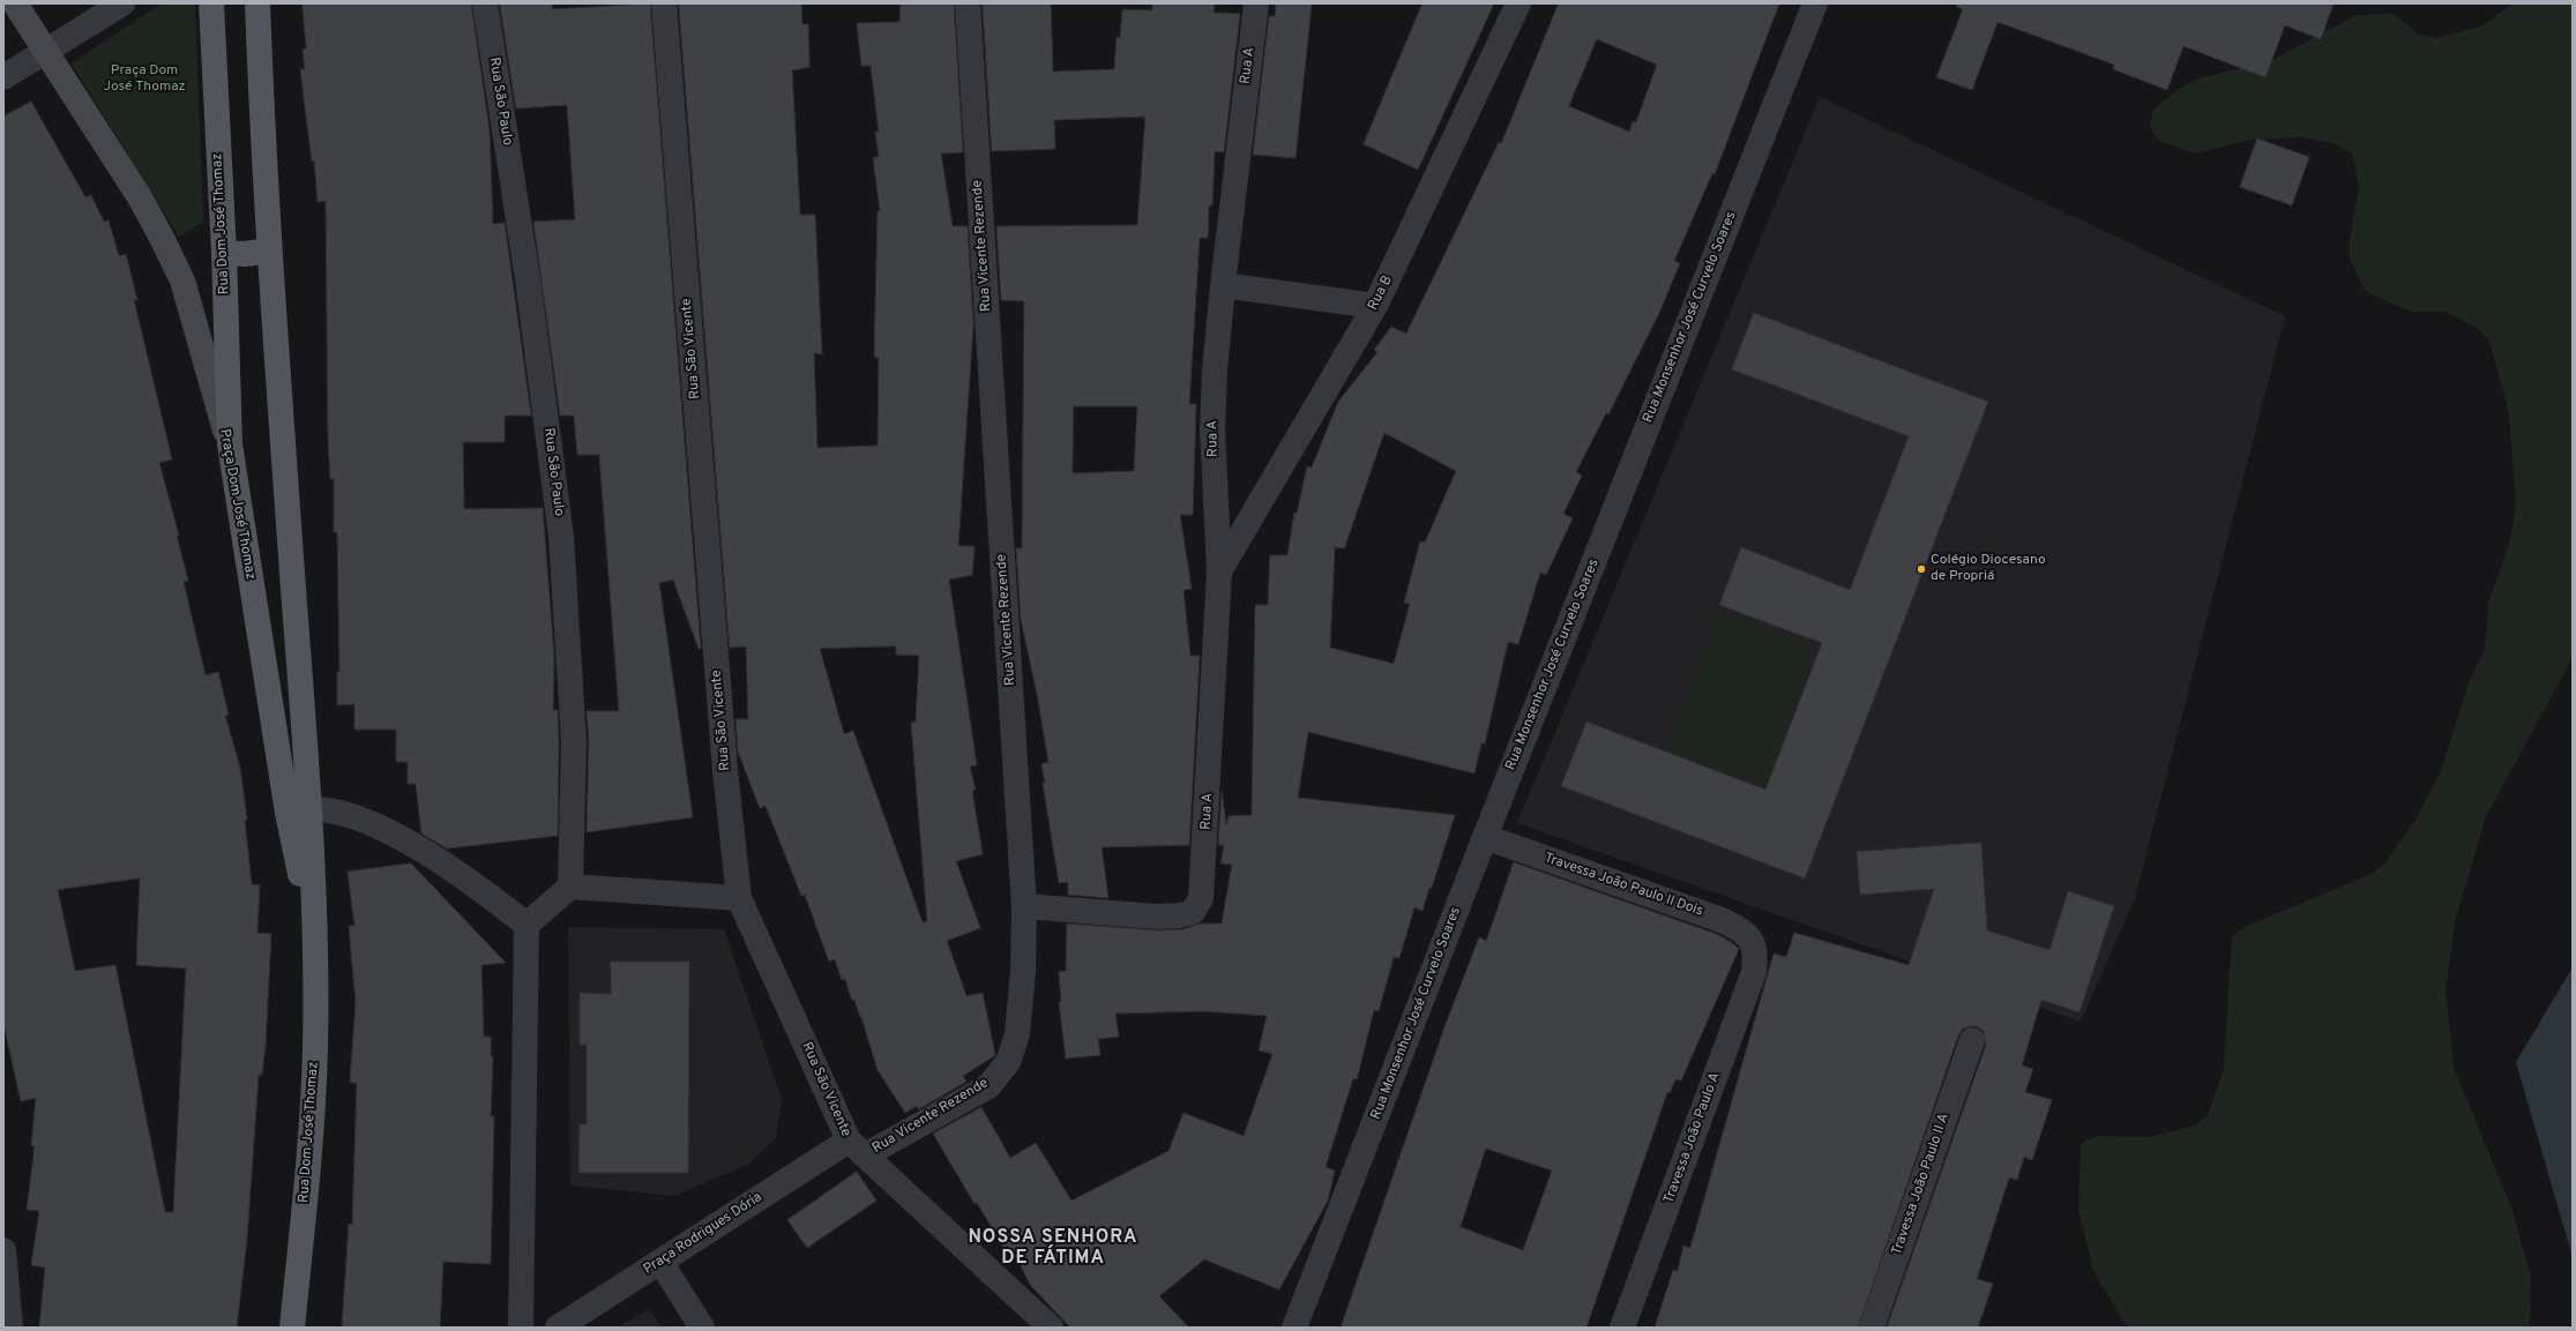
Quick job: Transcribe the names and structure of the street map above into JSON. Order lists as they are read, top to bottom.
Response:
{
  "streets": {
    "main road": ["Rua Dom José Thomaz", "Praça Dom José Thomaz"],
    "street": [
      "Rua A",
      "Rua São Paulo",
      "Rua Vicente Rezende",
      "Rua B",
      "Rua Monsenhor José Curvelo Soares",
      "Rua São Vicente",
      "Travessa João Paulo II Dois",
      "Travessa João Paulo A",
      "Travessa João Paulo II A",
      "Praça Rodrigues Dória"
    ]
  },
  "crossings": [
    ["Rua A", "Rua Vicente Rezende"],
    ["Rua A", "Rua B"],
    ["Rua Dom José Thomaz", "Praça Dom José Thomaz"],
    ["Rua Vicente Rezende", "Rua São Vicente"],
    ["Rua Vicente Rezende", "Praça Rodrigues Dória"],
    ["Rua Monsenhor José Curvelo Soares", "Travessa João Paulo II Dois"],
    ["Rua São Vicente", "Praça Rodrigues Dória"],
    ["Travessa João Paulo II Dois", "Travessa João Paulo A"]
  ],
  "districts": ["NOSSA SENHORA DE FÁTIMA"],
  "parks": ["Praça Dom José Thomaz"],
  "places": ["Colégio Diocesano de Propriá"]
}
